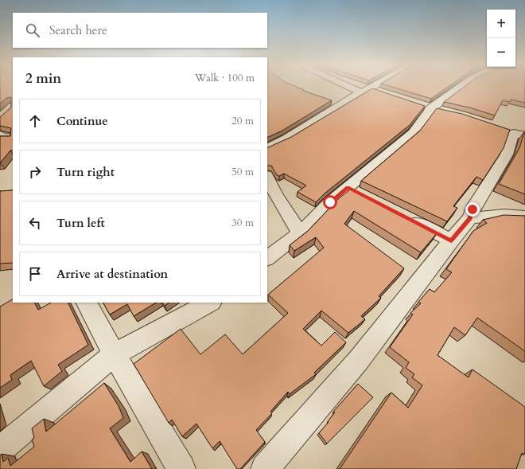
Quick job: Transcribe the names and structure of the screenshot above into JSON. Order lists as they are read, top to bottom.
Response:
{
  "page": {
    "map_buttons": ["+", "−"],
    "search": "Search here",
    "heading": ["2 min", "Walk · 100 m"],
    "list": [
      ["Continue", "20 m"],
      ["Turn right", "50 m"],
      ["Turn left", "30 m"],
      "Arrive at destination"
    ]
  }
}
